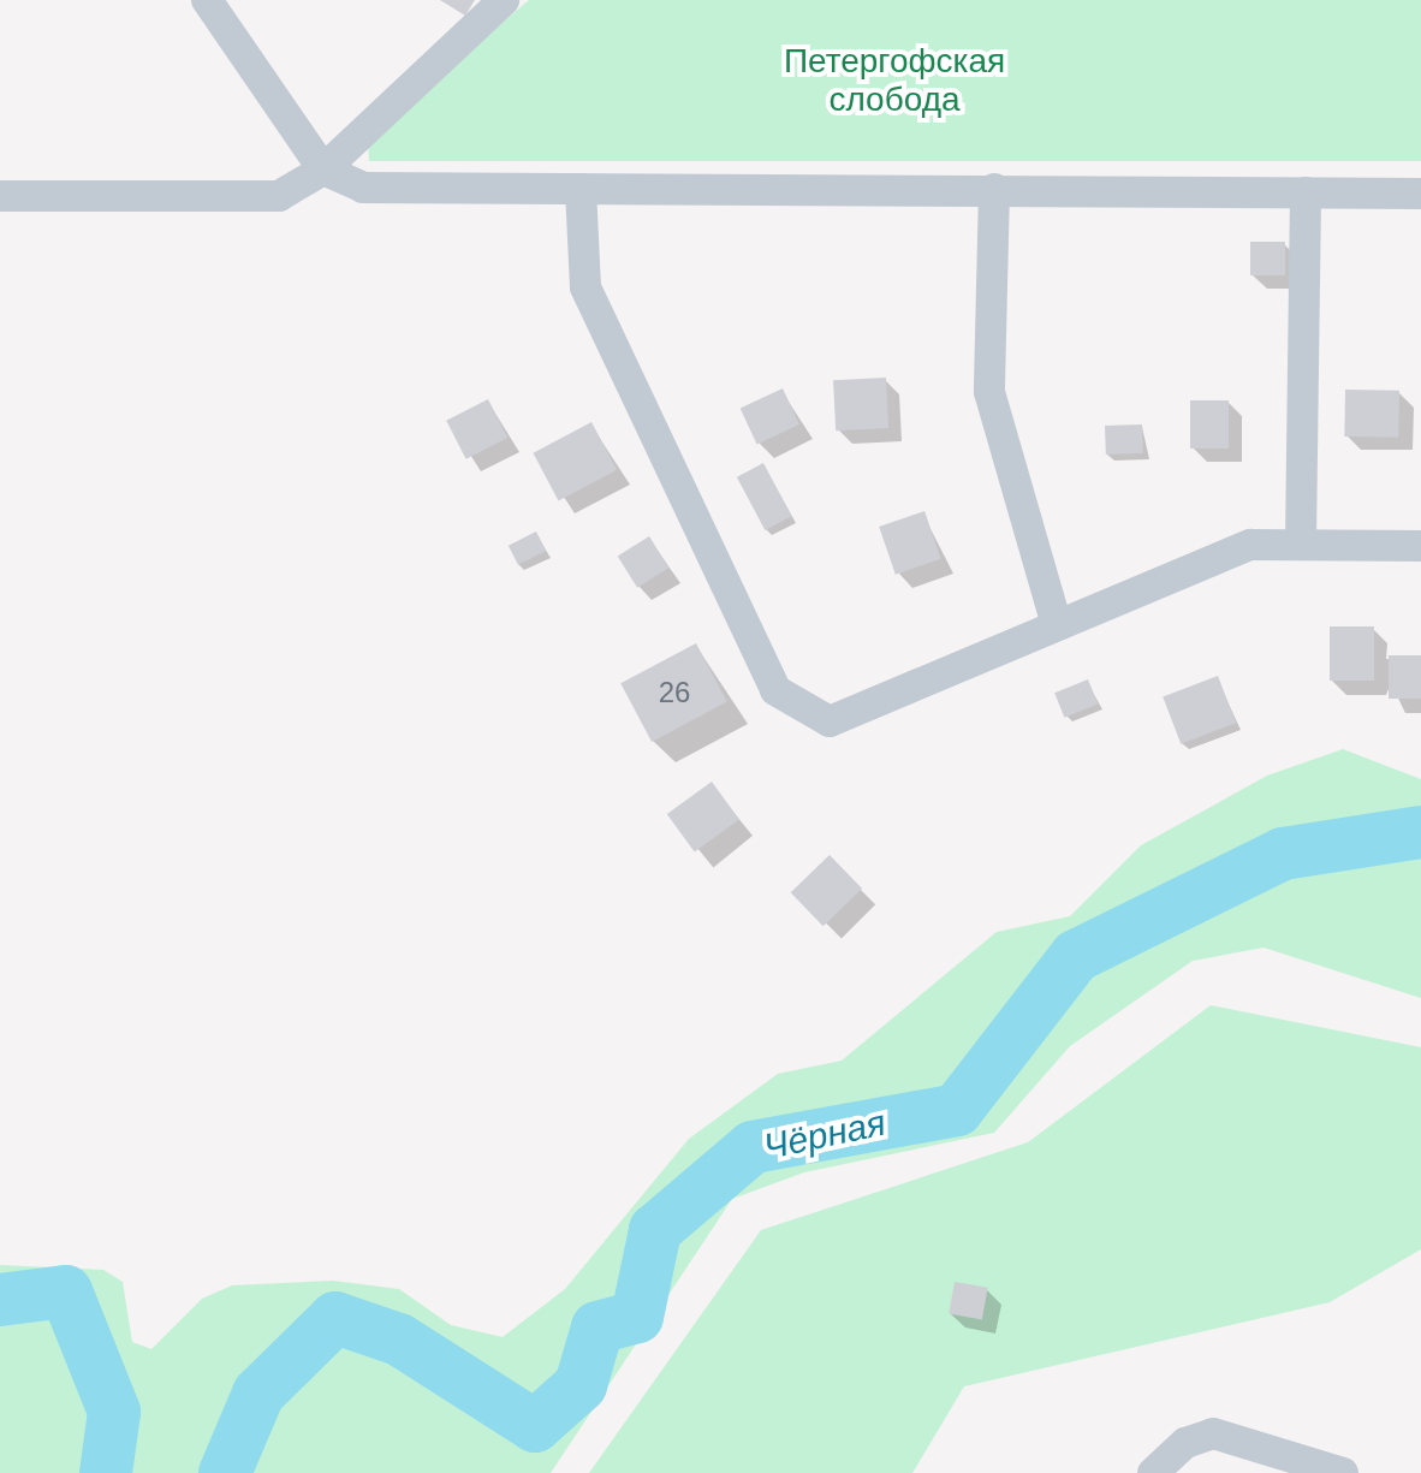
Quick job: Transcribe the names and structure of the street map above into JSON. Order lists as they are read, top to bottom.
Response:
{
  "water": ["Чёрная"],
  "parks": ["Петергофская слобода"],
  "house_numbers": ["26"]
}
